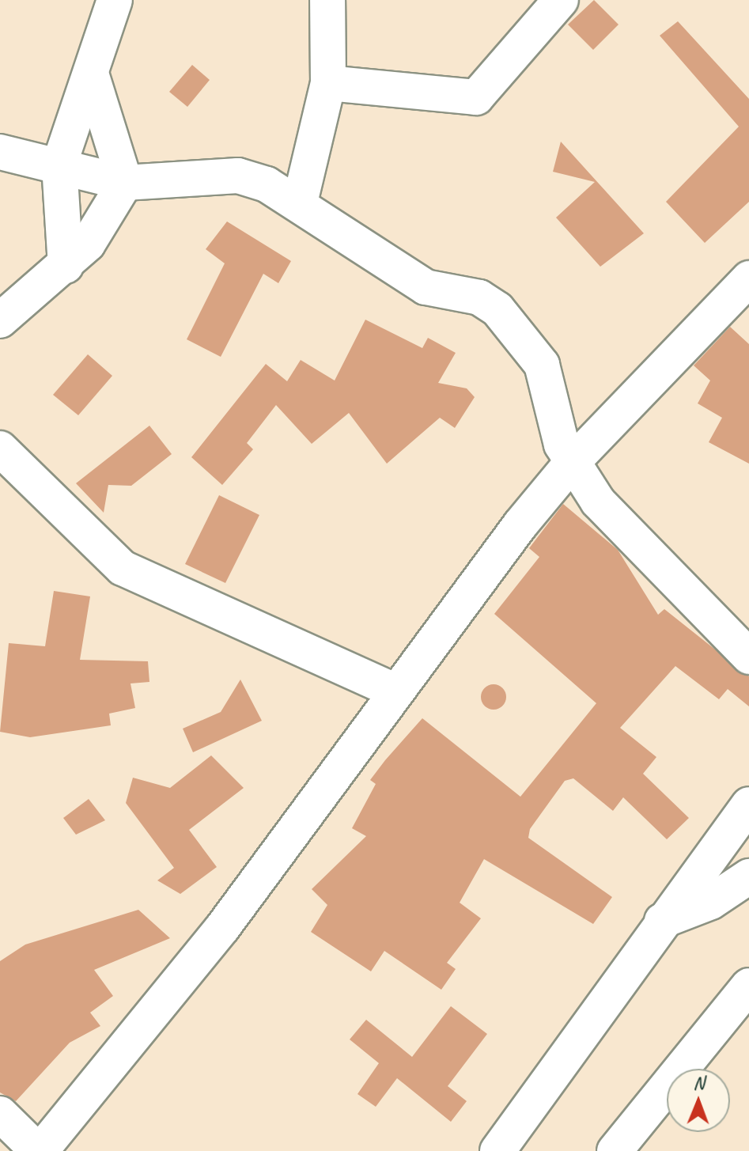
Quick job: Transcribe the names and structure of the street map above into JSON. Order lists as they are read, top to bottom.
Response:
{
  "north": "top"
}
